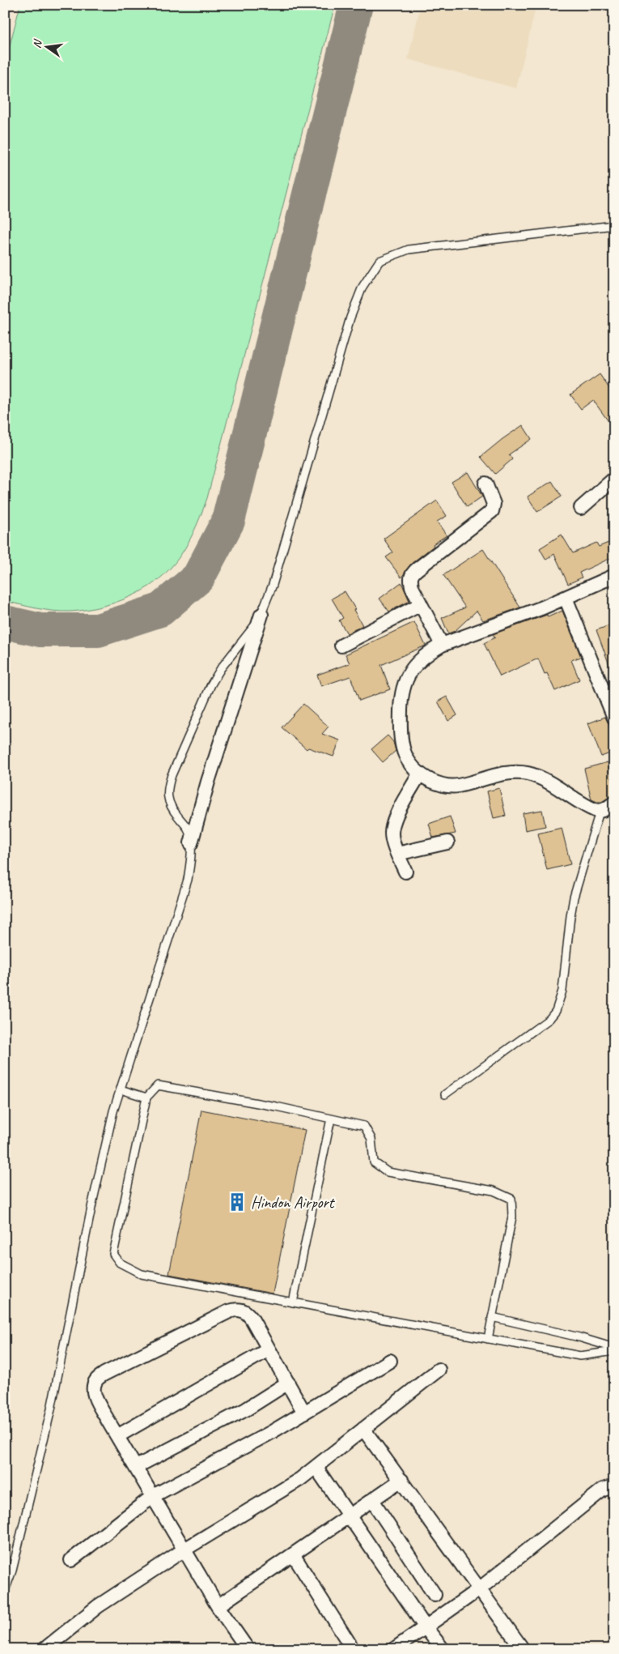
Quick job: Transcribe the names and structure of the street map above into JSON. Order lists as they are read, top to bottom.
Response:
{
  "places": {
    "building": ["Hindon Airport"]
  },
  "north": "left"
}
